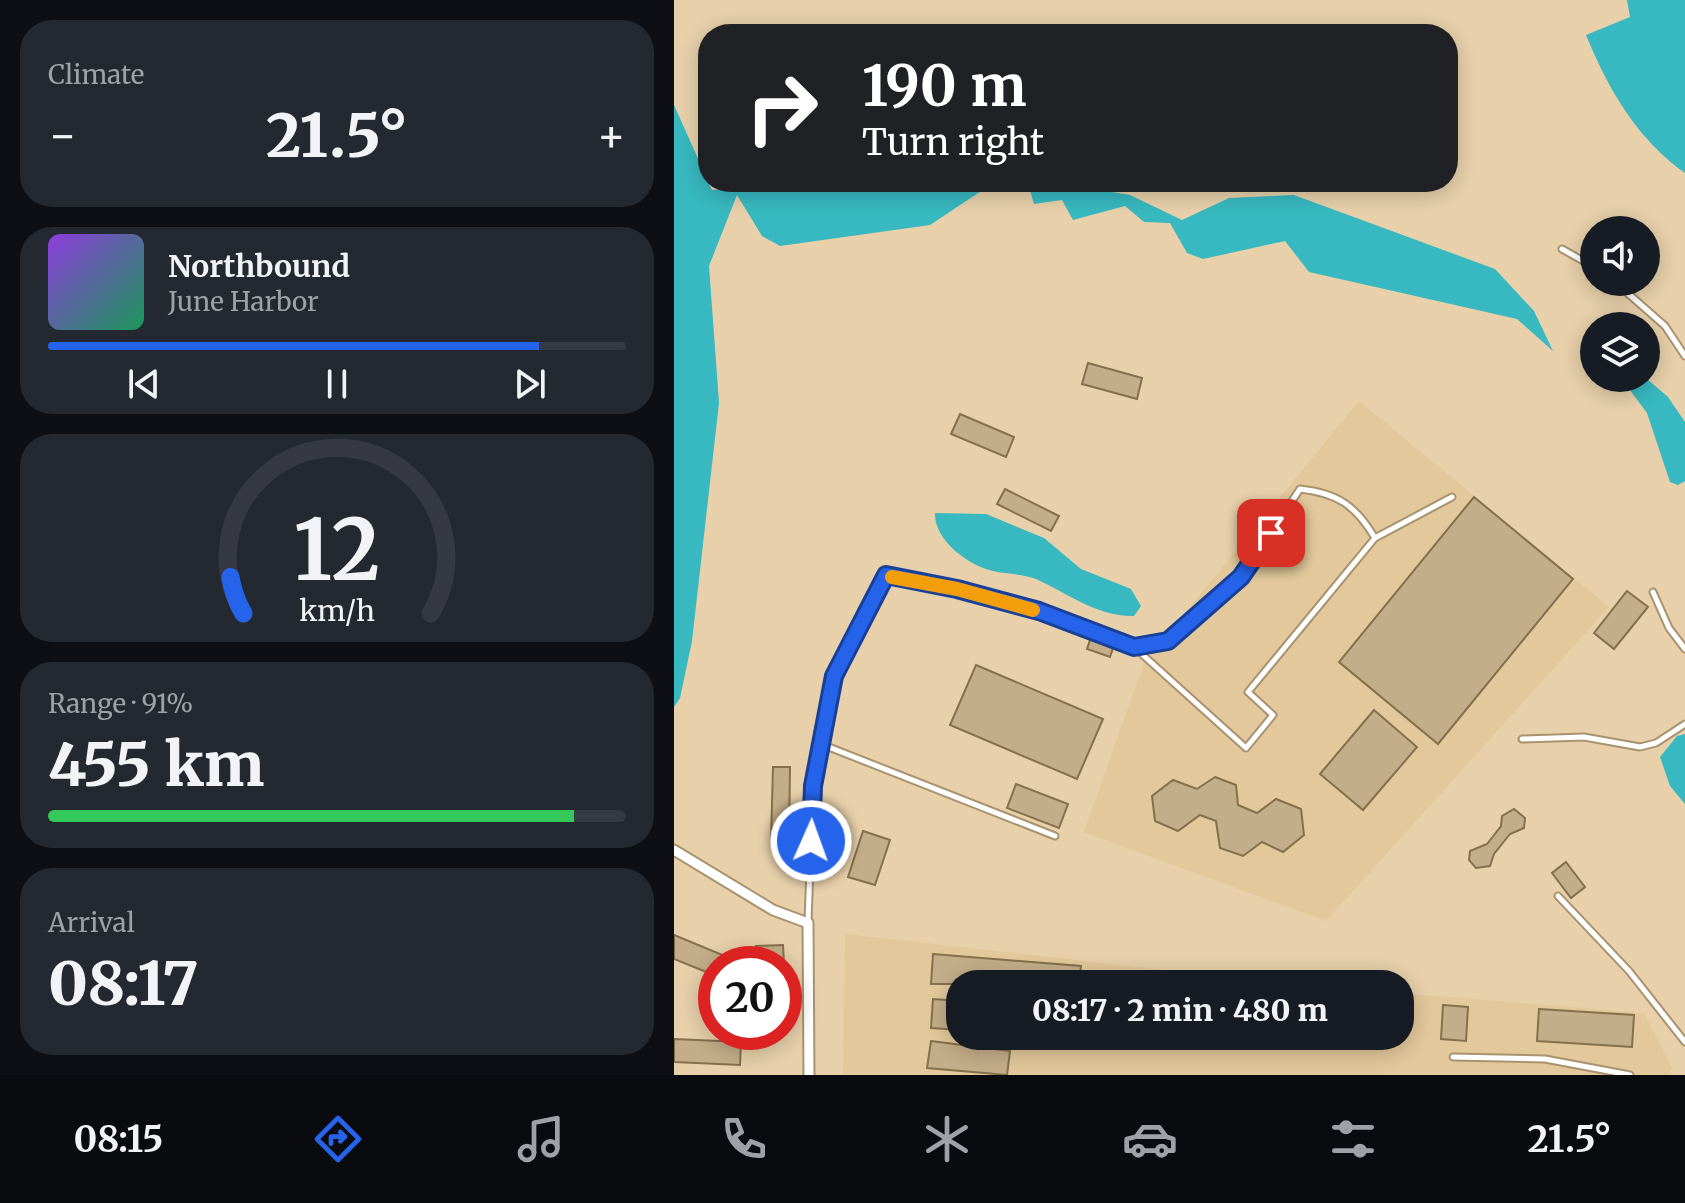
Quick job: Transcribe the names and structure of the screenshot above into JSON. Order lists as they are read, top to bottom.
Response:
{
  "page": {
    "tile": [
      "Climate",
      ["Range · 91%", "455 km"],
      ["Arrival", "08:17"]
    ],
    "turn": ["190 m", "Turn right"],
    "heat": ["−", "21.5°", "+"],
    "song": ["Northbound", "June Harbor"],
    "limit": "20",
    "trip": "08:17 · 2 min · 480 m",
    "tabs": ["08:15", "21.5°"],
    "gauge": ["12", "km/h"]
  }
}
